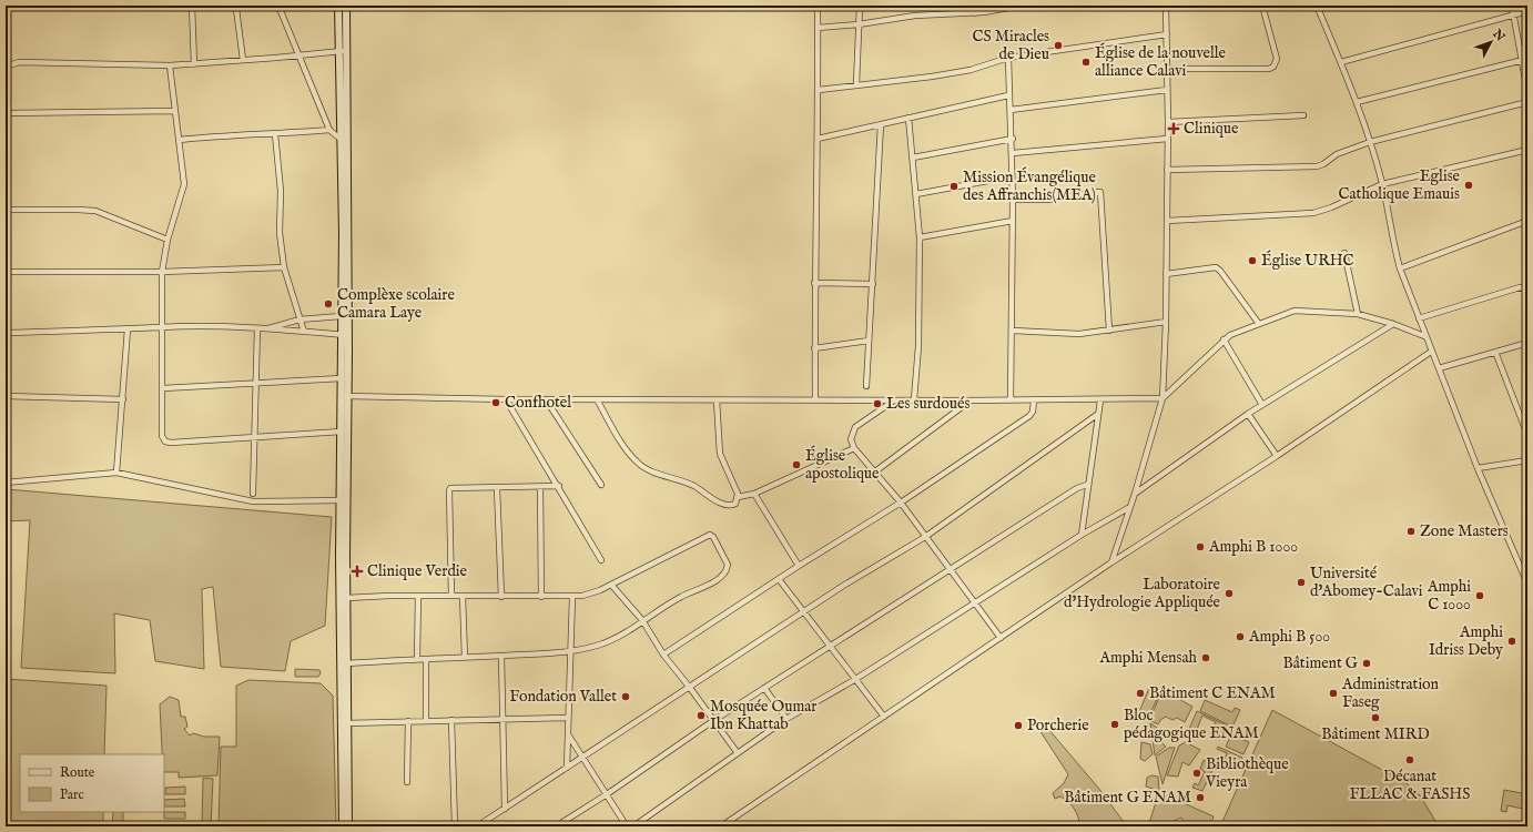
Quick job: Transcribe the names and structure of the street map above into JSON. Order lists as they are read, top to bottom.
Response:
{
  "places": {
    "other": [
      "CS Miracles de Dieu",
      "Église de la nouvelle alliance Calavi",
      "Eglise Catholique Emauis",
      "Mission Évangélique des Affranchis(MEA)",
      "Église URHC",
      "Complèxe scolaire Camara Laye",
      "Confhotel",
      "Les surdoués",
      "Église apostolique",
      "Zone Masters",
      "Amphi B 1000",
      "Université d'Abomey-Calavi",
      "Laboratoire d'Hydrologie Appliquée",
      "Amphi C 1000",
      "Amphi B 500",
      "Amphi Idriss Deby",
      "Amphi Mensah",
      "Bâtiment G",
      "Bâtiment C ENAM",
      "Administration Faseg",
      "Fondation Vallet",
      "Mosquée Oumar Ibn Khattab",
      "Bâtiment MIRD",
      "Bloc pédagogique ENAM",
      "Porcherie",
      "Décanat FLLAC & FASHS",
      "Bibliothèque Vieyra",
      "Bâtiment G ENAM"
    ],
    "health": ["Clinique", "Clinique Verdie"]
  },
  "legend": ["Route", "Parc"],
  "north": "top right"
}
